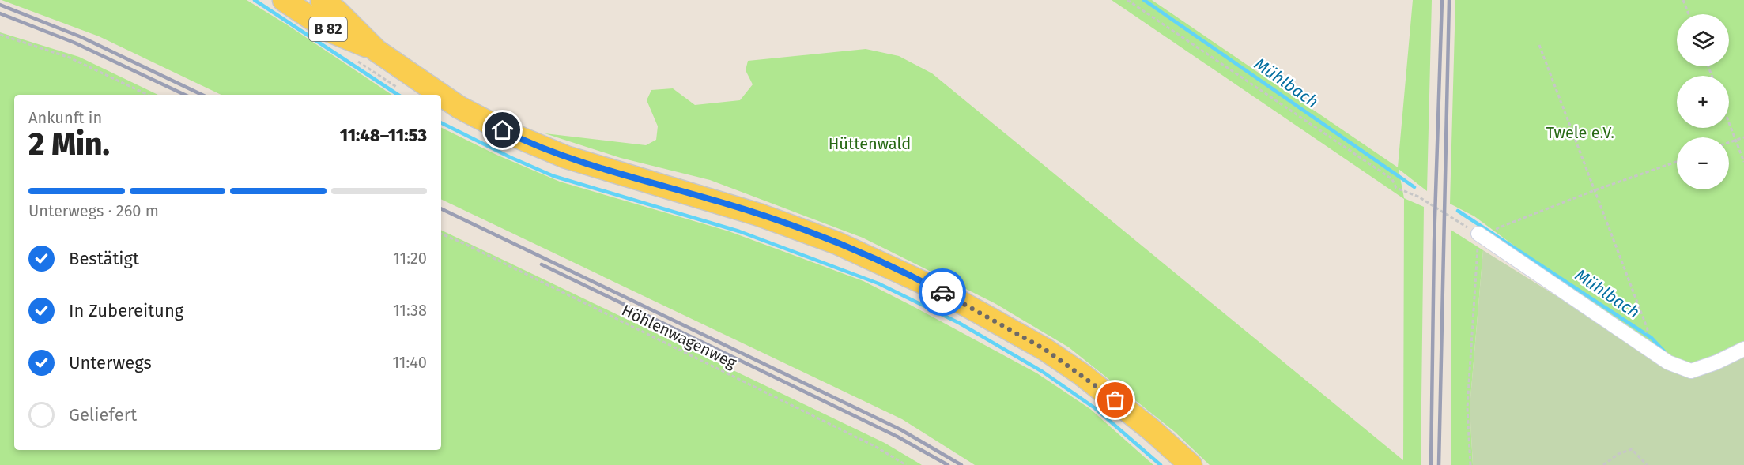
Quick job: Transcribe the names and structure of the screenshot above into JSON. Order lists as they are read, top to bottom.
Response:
{
  "streets": {
    "main road": ["B 82"],
    "path": ["Höhlenwagenweg"]
  },
  "water": ["Mühlbach"],
  "parks": ["Twele e.V.", "Hüttenwald"],
  "page": {
    "map_buttons": ["+", "−"],
    "heading": ["2 Min.", "Ankunft in", "11:48–11:53"],
    "bar": "Unterwegs · 260 m",
    "list": [
      ["Bestätigt", "11:20"],
      ["In Zubereitung", "11:38"],
      ["Unterwegs", "11:40"],
      "Geliefert"
    ]
  }
}
